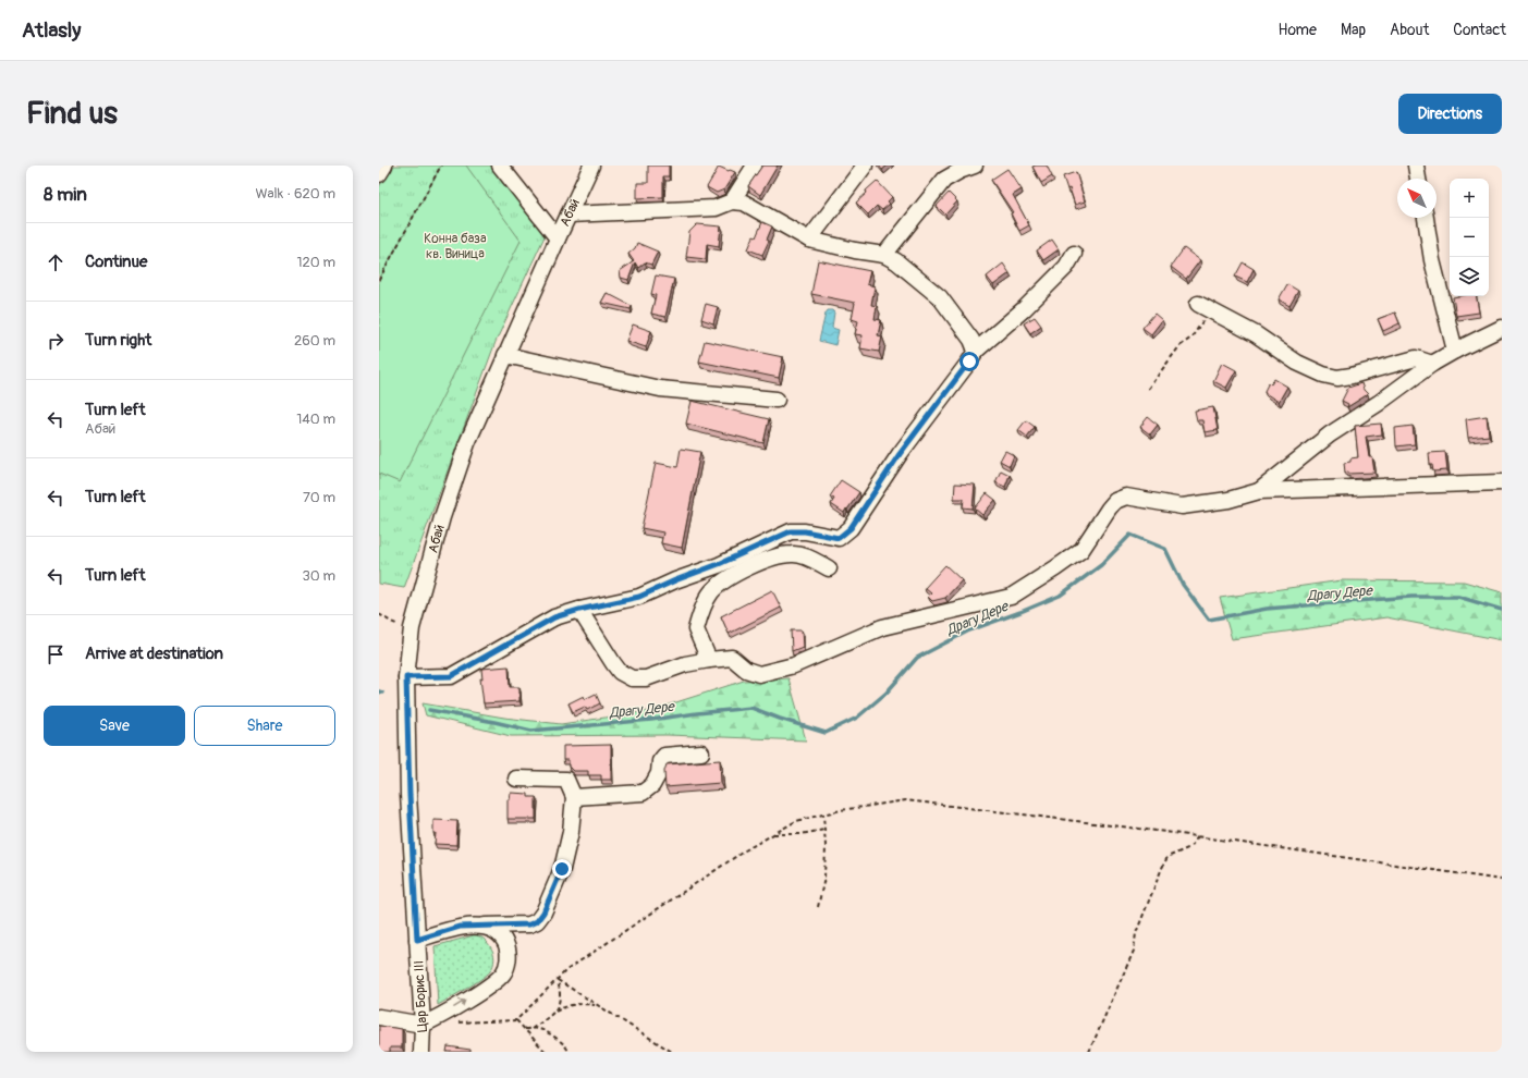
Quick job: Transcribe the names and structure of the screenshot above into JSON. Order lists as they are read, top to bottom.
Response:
{
  "streets": {
    "street": ["Абай", "Цар Борис III"]
  },
  "crossings": [
    ["Абай", "Цар Борис III"]
  ],
  "water": ["Драгу Дере"],
  "parks": ["Конна база кв. Виница"],
  "north": "top left",
  "page": {
    "header": "Atlasly",
    "nav": [
      "Home",
      "Map",
      "About",
      "Contact"
    ],
    "buttons": [
      "Directions",
      ["Save", "Share"]
    ],
    "title": "Find us",
    "heading": ["8 min", "Walk · 620 m"],
    "map_buttons": ["+", "−"],
    "list": [
      ["Continue", "120 m"],
      ["Turn right", "260 m"],
      ["Turn left", "Абай", "140 m"],
      ["Turn left", "70 m"],
      ["Turn left", "30 m"],
      "Arrive at destination"
    ]
  }
}
